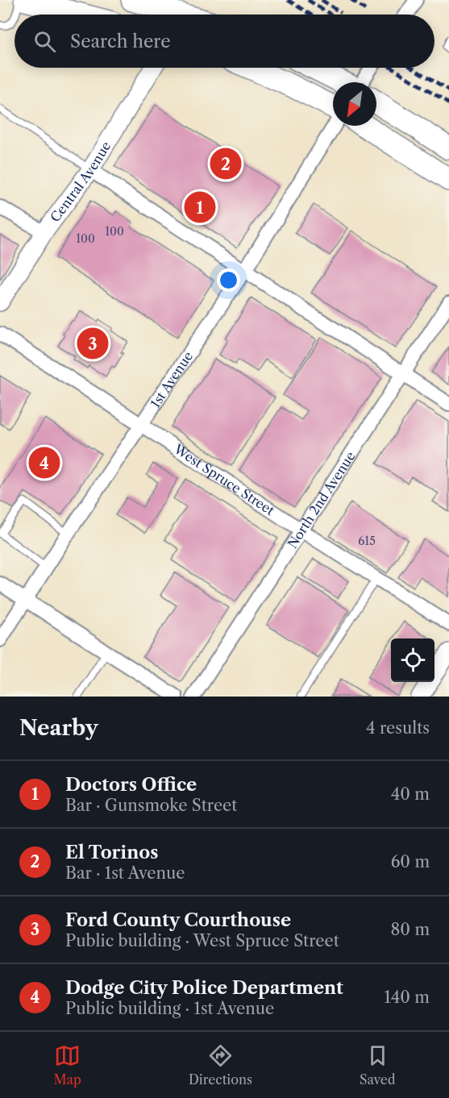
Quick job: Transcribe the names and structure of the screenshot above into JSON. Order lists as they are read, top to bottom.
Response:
{
  "streets": {
    "street": [
      "Central Avenue",
      "1st Avenue",
      "West Spruce Street",
      "North 2nd Avenue"
    ]
  },
  "crossings": [
    ["1st Avenue", "West Spruce Street"],
    ["West Spruce Street", "North 2nd Avenue"]
  ],
  "house_numbers": ["100", "100", "615"],
  "north": "bottom left",
  "page": {
    "search": "Search here",
    "pins": [
      "2",
      "1",
      "3",
      "4"
    ],
    "heading": ["Nearby", "4 results"],
    "list": [
      {
        "mark": "1",
        "name": "Doctors Office",
        "note": "Bar · Gunsmoke Street",
        "value": "40 m"
      },
      {
        "mark": "2",
        "name": "El Torinos",
        "note": "Bar · 1st Avenue",
        "value": "60 m"
      },
      {
        "mark": "3",
        "name": "Ford County Courthouse",
        "note": "Public building · West Spruce Street",
        "value": "80 m"
      },
      {
        "mark": "4",
        "name": "Dodge City Police Department",
        "note": "Public building · 1st Avenue",
        "value": "140 m"
      }
    ],
    "nav": ["Map", "Directions", "Saved"]
  }
}
